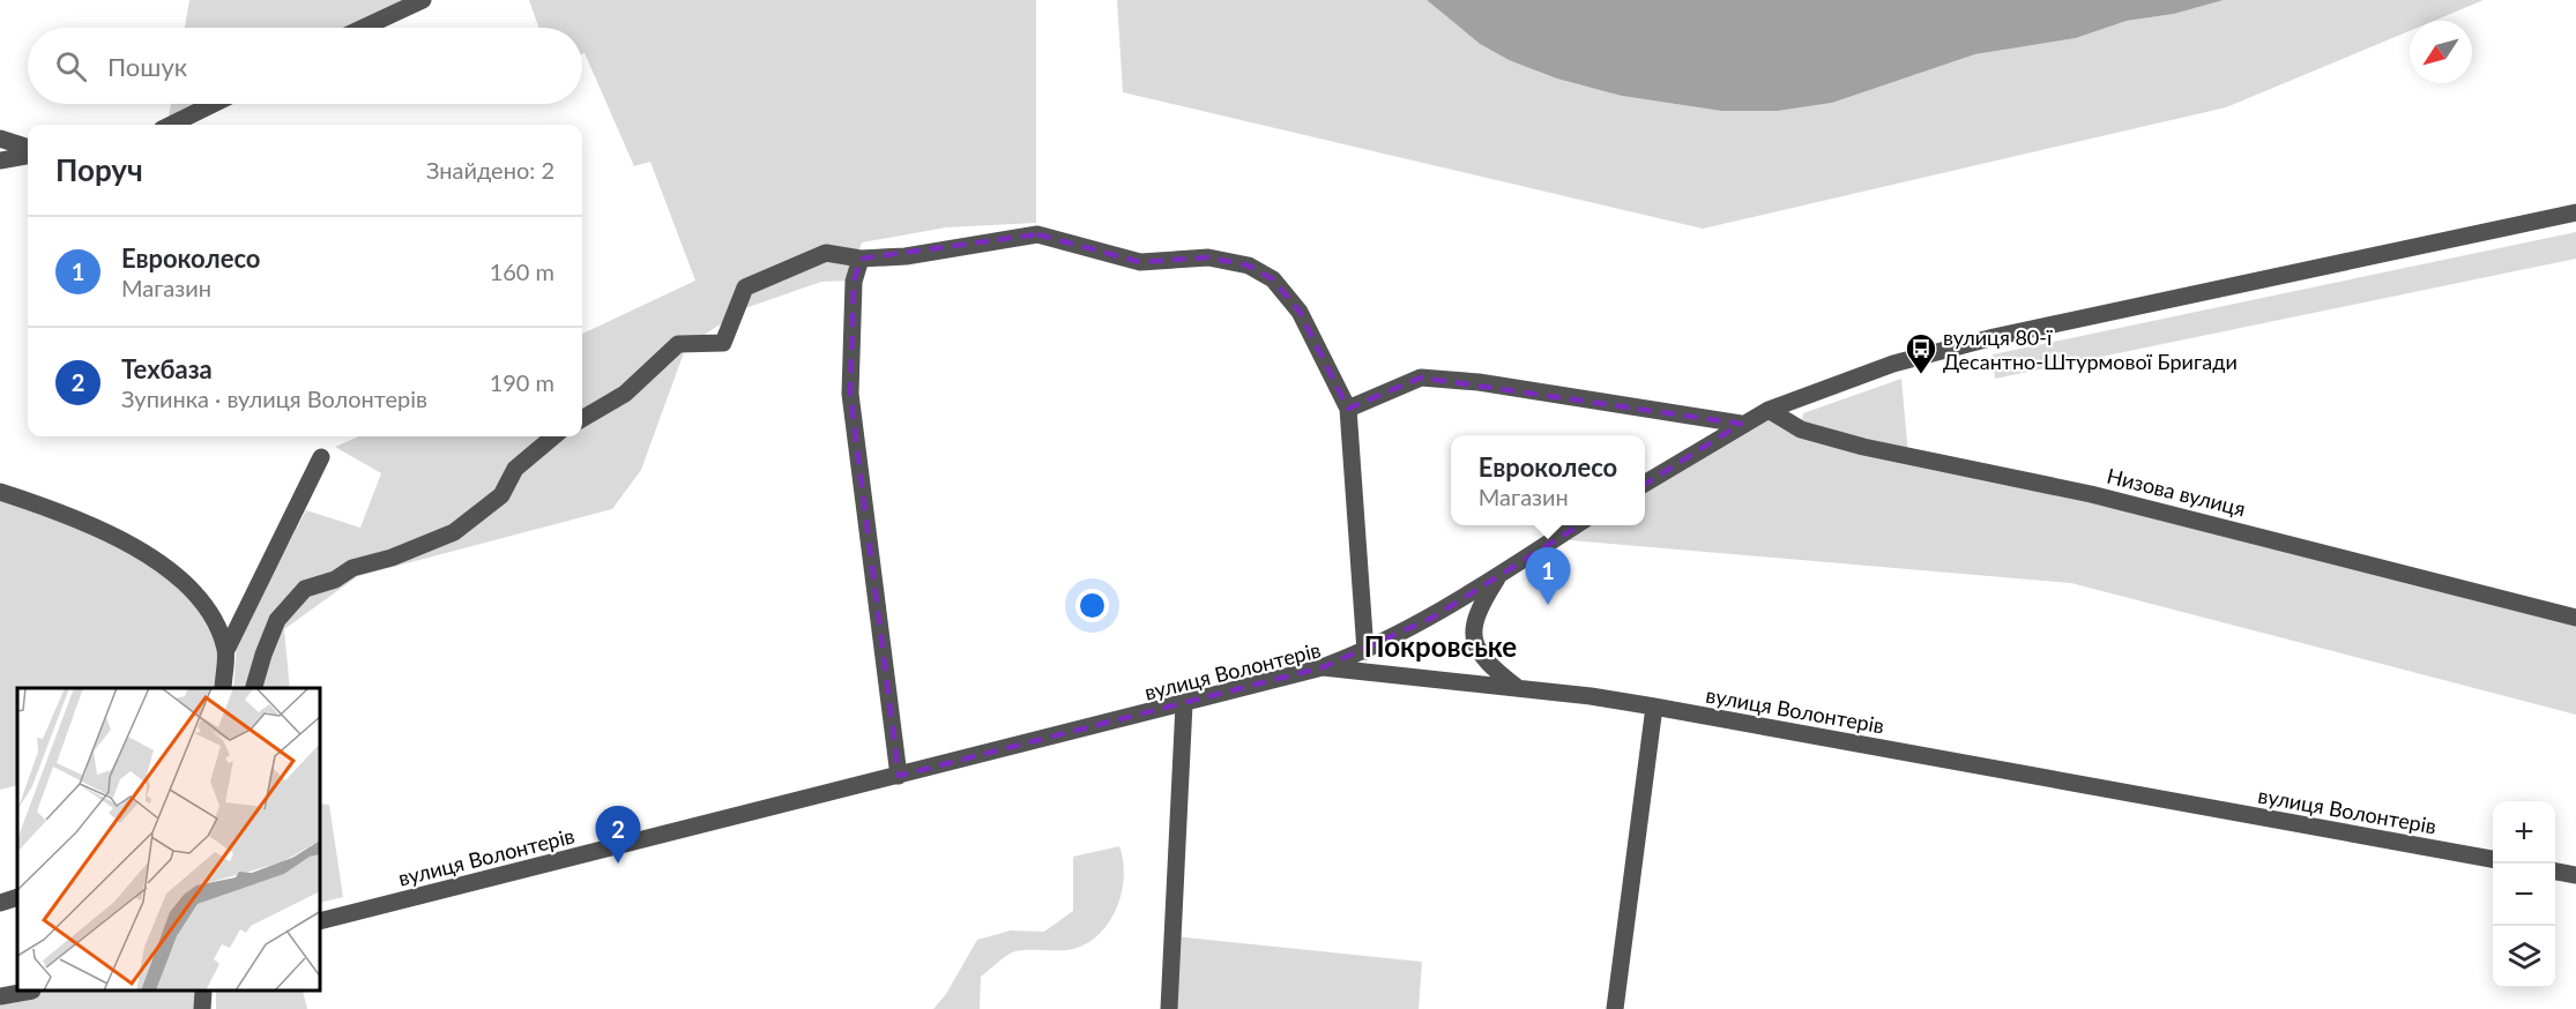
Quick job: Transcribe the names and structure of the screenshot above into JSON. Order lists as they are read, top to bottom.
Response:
{
  "streets": {
    "street": ["Низова вулиця", "вулиця Волонтерів"]
  },
  "districts": ["Покровське"],
  "places": {
    "bus stop": ["вулиця 80-ї Десантно-Штурмової Бригади"]
  },
  "north": "bottom left",
  "page": {
    "search": "Пошук",
    "heading": ["Поруч", "Знайдено: 2"],
    "list": [
      {
        "mark": "1",
        "name": "Евроколесо",
        "note": "Магазин",
        "value": "160 m"
      },
      {
        "mark": "2",
        "name": "Техбаза",
        "note": "Зупинка · вулиця Волонтерів",
        "value": "190 m"
      }
    ],
    "popup": ["Евроколесо", "Магазин"],
    "pins": ["1", "2"],
    "map_buttons": ["+", "−"]
  }
}
